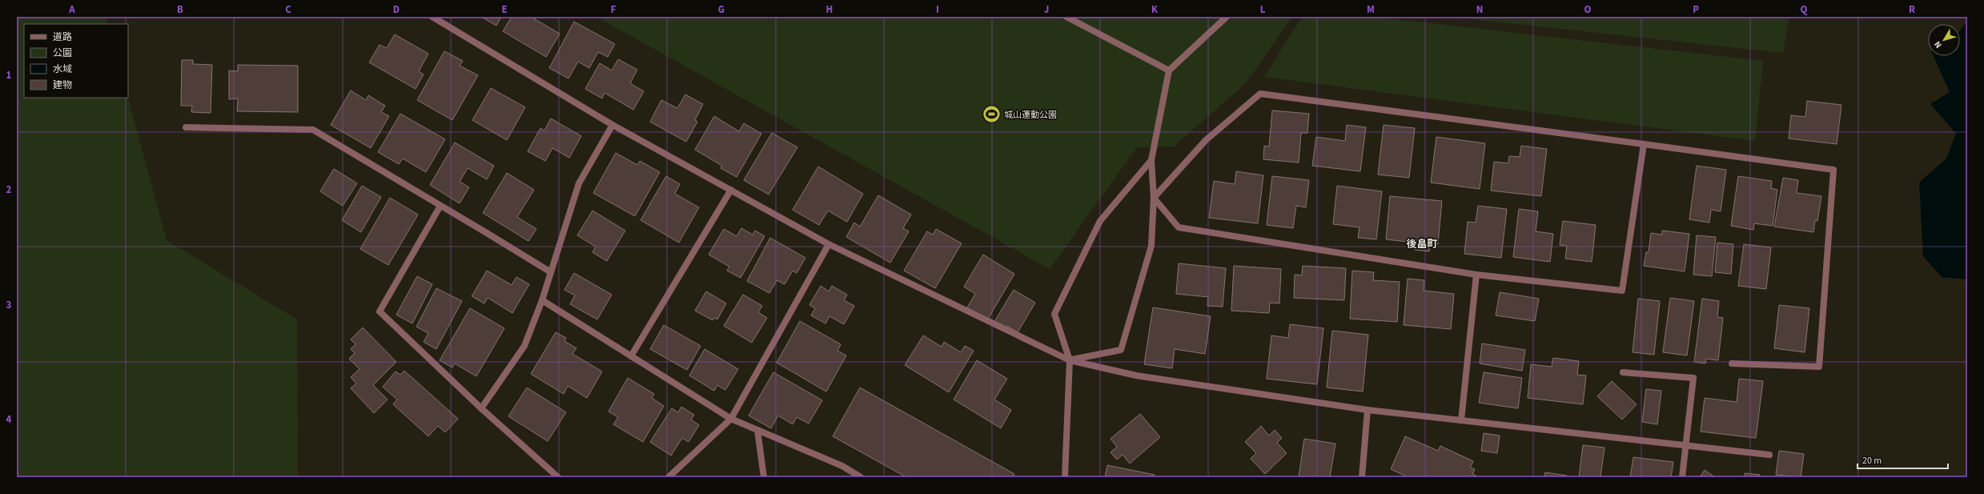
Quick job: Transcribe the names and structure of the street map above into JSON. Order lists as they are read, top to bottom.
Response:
{
  "districts": ["後畠町"],
  "places": {
    "sports": ["城山運動公園"]
  },
  "legend": [
    "道路",
    "公園",
    "水域",
    "建物"
  ],
  "scale_bar": "20 m",
  "north": "bottom left",
  "grid": {
    "columns": [
      "A",
      "B",
      "C",
      "D",
      "E",
      "F",
      "G",
      "H",
      "I",
      "J",
      "K",
      "L",
      "M",
      "N",
      "O",
      "P",
      "Q",
      "R"
    ],
    "rows": [
      "1",
      "2",
      "3",
      "4"
    ]
  }
}
